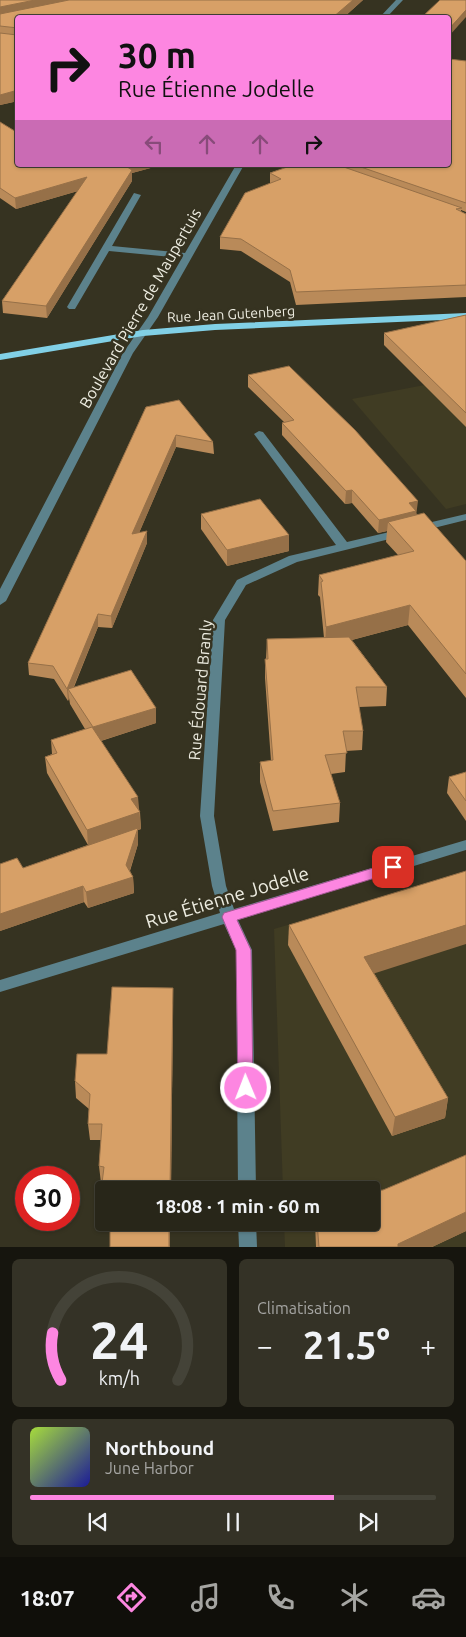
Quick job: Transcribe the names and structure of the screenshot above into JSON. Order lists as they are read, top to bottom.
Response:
{
  "streets": {
    "main road": ["Rue Jean Gutenberg"],
    "street": ["Boulevard Pierre de Maupertuis", "Rue Édouard Branly", "Rue Étienne Jodelle"]
  },
  "crossings": [
    ["Boulevard Pierre de Maupertuis", "Rue Jean Gutenberg"],
    ["Rue Édouard Branly", "Rue Étienne Jodelle"]
  ],
  "page": {
    "turn": ["30 m", "Rue Étienne Jodelle"],
    "limit": "30",
    "trip": "18:08 · 1 min · 60 m",
    "tile": "Climatisation",
    "heat": ["−", "21.5°", "+"],
    "song": ["Northbound", "June Harbor"],
    "tabs": "18:07",
    "gauge": ["24", "km/h"]
  }
}
